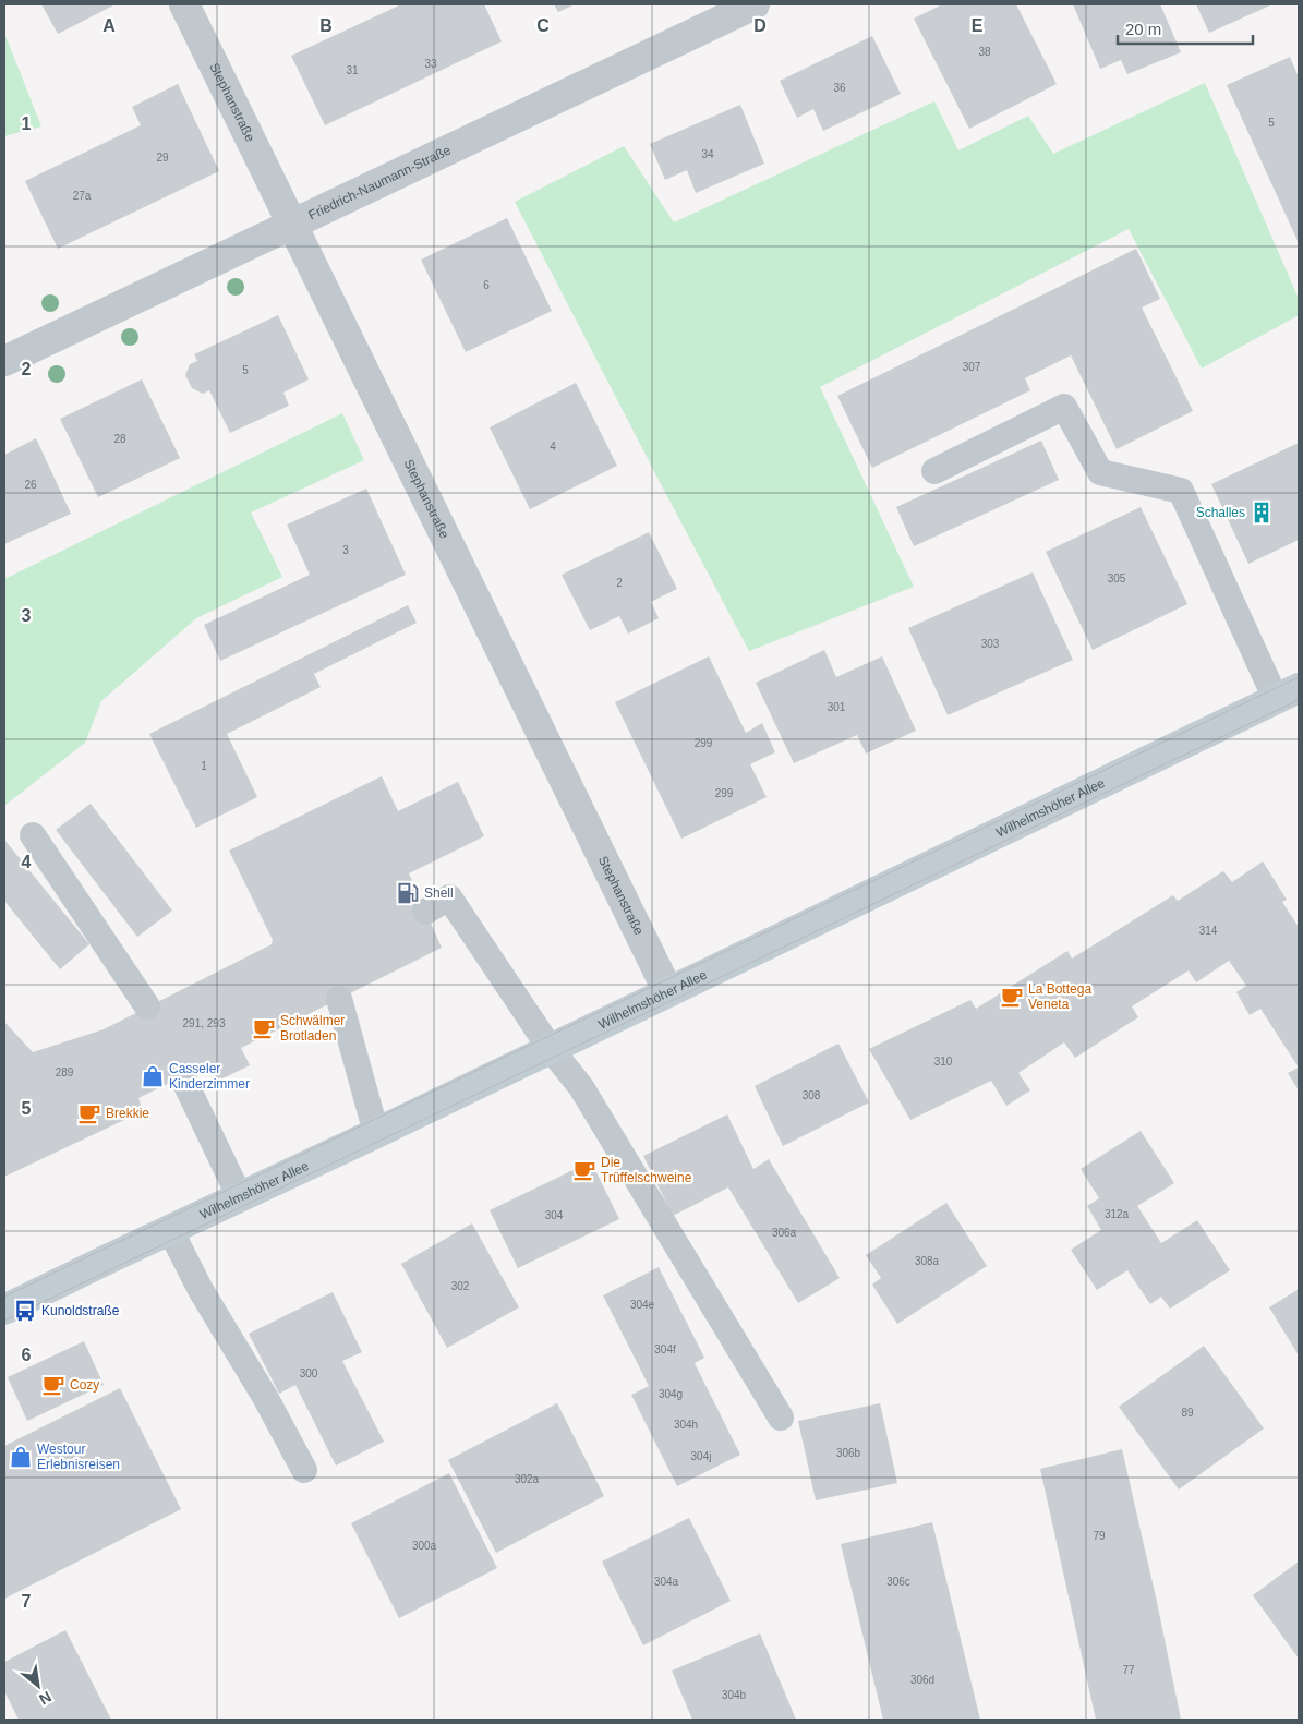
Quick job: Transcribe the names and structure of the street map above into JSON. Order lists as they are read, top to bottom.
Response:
{
  "streets": {
    "main road": ["Wilhelmshöher Allee"],
    "street": ["Stephanstraße", "Friedrich-Naumann-Straße"]
  },
  "crossings": [
    ["Stephanstraße", "Friedrich-Naumann-Straße"],
    ["Stephanstraße", "Wilhelmshöher Allee"]
  ],
  "places": {
    "building": ["Schalles"],
    "fuel station": ["Shell"],
    "cafe": [
      "La Bottega Veneta",
      "Schwälmer Brotladen",
      "Brekkie",
      "Die Trüffelschweine",
      "Cozy"
    ],
    "shop": ["Casseler Kinderzimmer", "Westour Erlebnisreisen"],
    "bus stop": ["Kunoldstraße"]
  },
  "house_numbers": [
    "38",
    "33",
    "31",
    "36",
    "5",
    "34",
    "29",
    "27a",
    "6",
    "307",
    "5",
    "28",
    "4",
    "26",
    "3",
    "305",
    "2",
    "303",
    "301",
    "299",
    "1",
    "299",
    "314",
    "291, 293",
    "310",
    "289",
    "308",
    "312a",
    "304",
    "306a",
    "308a",
    "302",
    "304e",
    "304f",
    "300",
    "304g",
    "89",
    "304h",
    "306b",
    "304j",
    "302a",
    "79",
    "300a",
    "304a",
    "306c",
    "77",
    "306d",
    "304b"
  ],
  "scale_bar": "20 m",
  "north": "bottom right",
  "grid": {
    "columns": [
      "A",
      "B",
      "C",
      "D",
      "E"
    ],
    "rows": [
      "1",
      "2",
      "3",
      "4",
      "5",
      "6",
      "7"
    ]
  }
}
